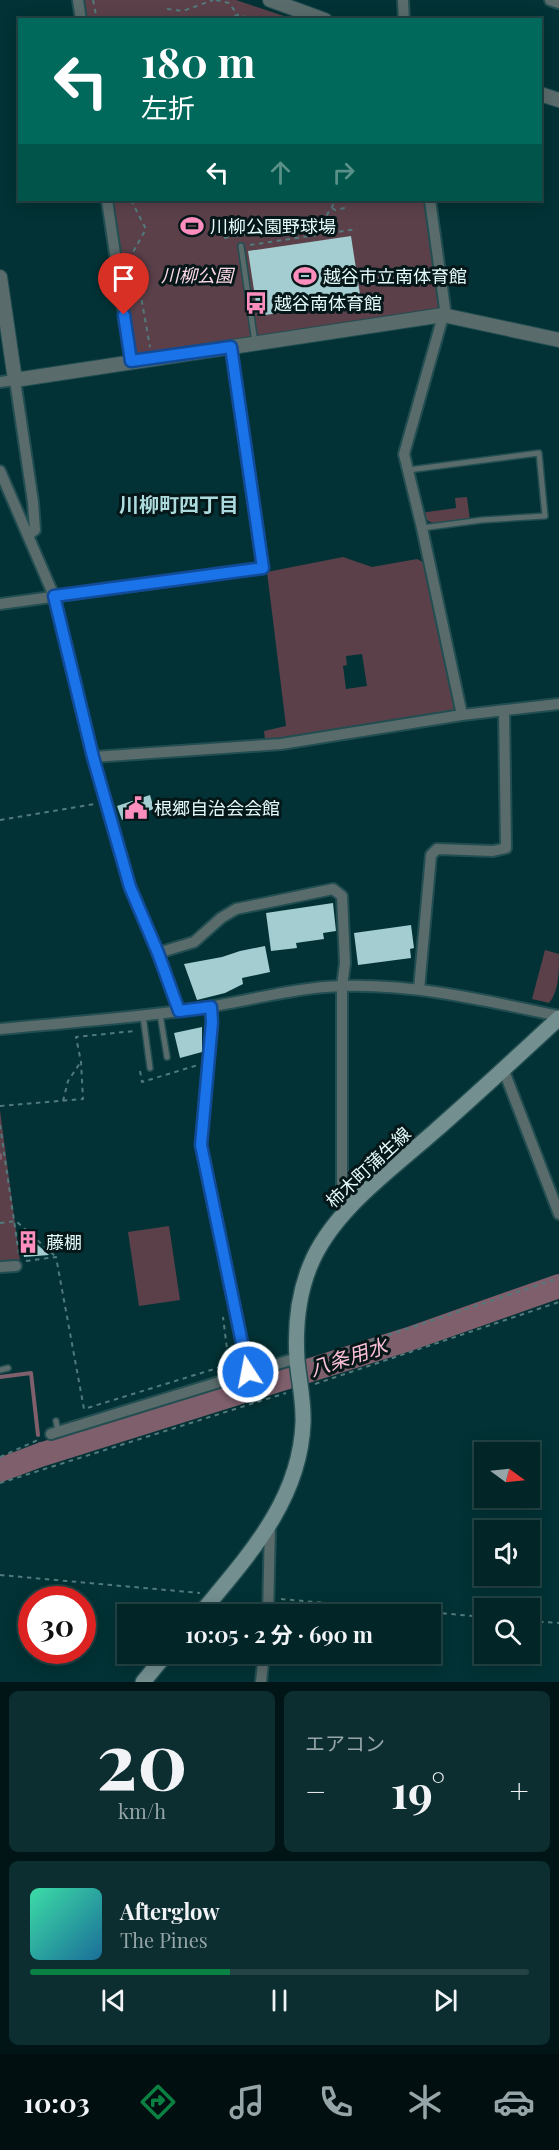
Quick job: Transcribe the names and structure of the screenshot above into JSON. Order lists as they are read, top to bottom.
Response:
{
  "streets": {
    "main road": ["柿木町蒲生線"]
  },
  "districts": ["川柳町四丁目"],
  "water": ["八条用水"],
  "parks": ["川柳公園"],
  "places": {
    "sports": ["川柳公園野球場", "越谷市立南体育館"],
    "bus stop": ["越谷南体育館"],
    "public building": ["根郷自治会会館"],
    "building": ["藤棚"]
  },
  "north": "right",
  "page": {
    "turn": ["180 m", "左折"],
    "limit": "30",
    "trip": "10:05 · 2 分 · 690 m",
    "tile": [
      ["20", "km/h"],
      "エアコン"
    ],
    "heat": ["−", "19°", "+"],
    "song": ["Afterglow", "The Pines"],
    "tabs": "10:03"
  }
}
